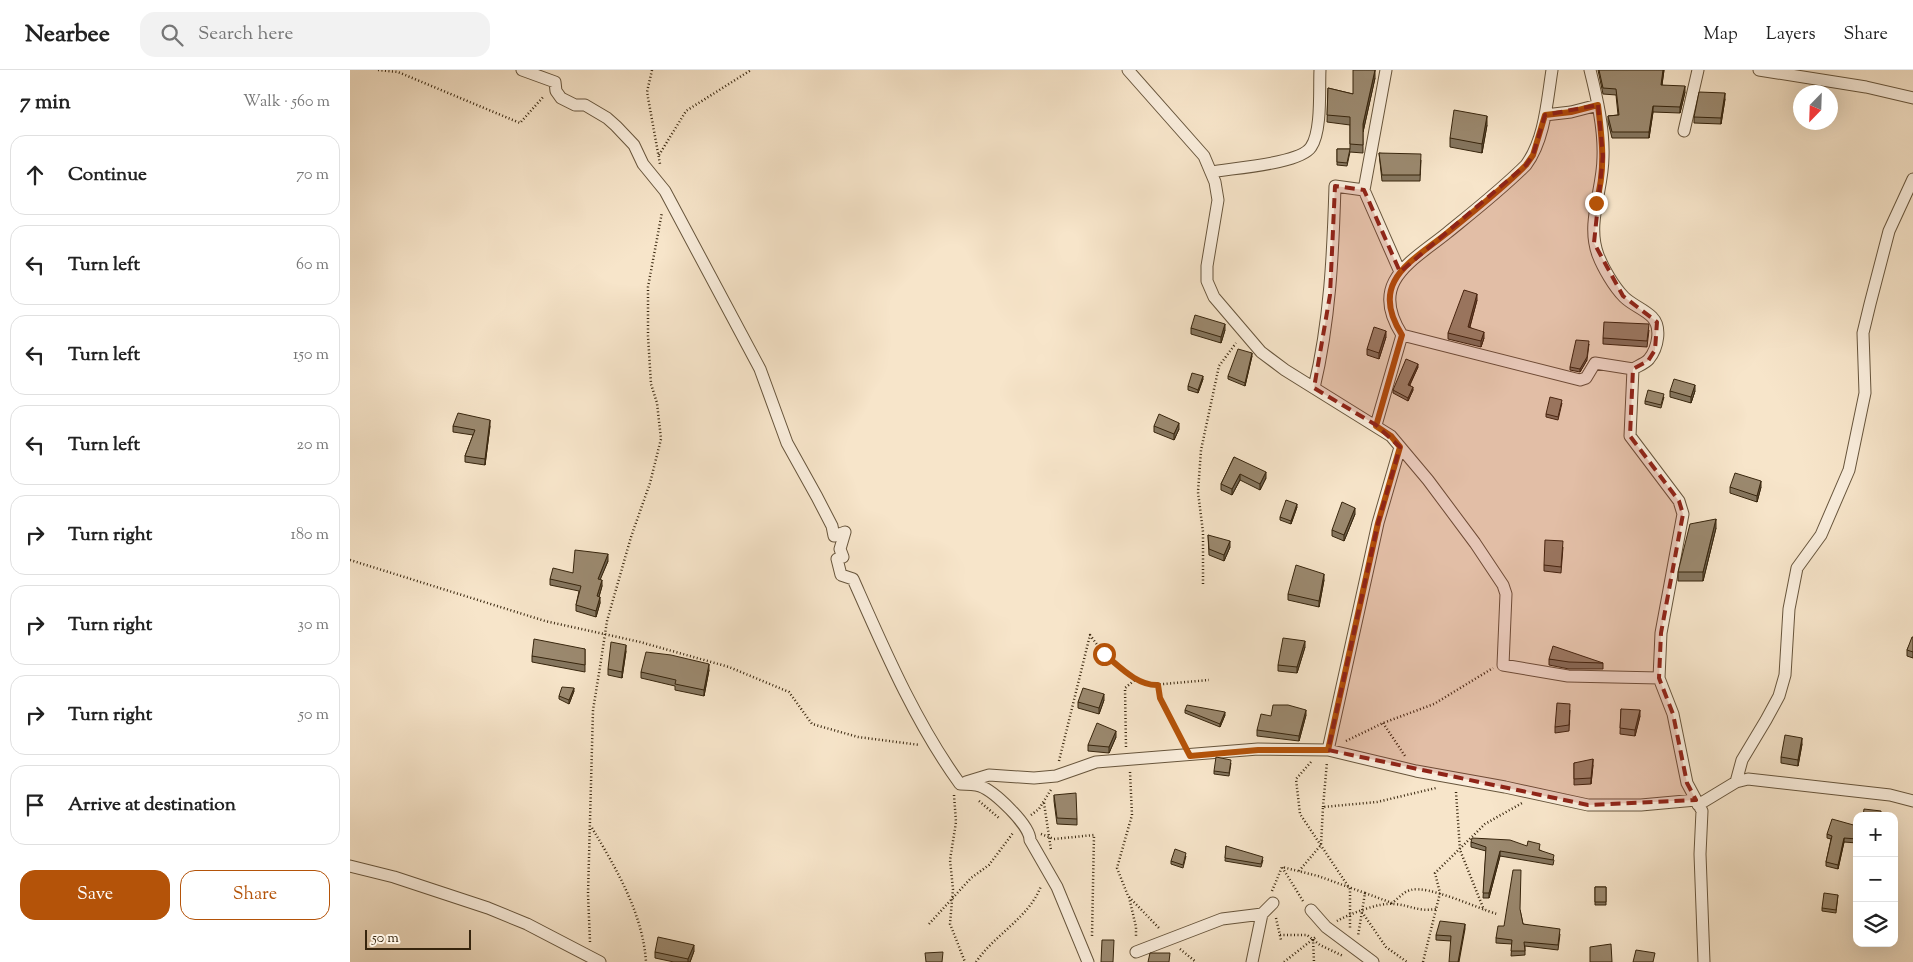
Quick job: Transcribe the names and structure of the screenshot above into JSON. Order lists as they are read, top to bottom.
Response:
{
  "scale_bar": "50 m",
  "north": "bottom left",
  "page": {
    "header": "Nearbee",
    "search": "Search here",
    "nav": ["Map", "Layers", "Share"],
    "heading": ["7 min", "Walk · 560 m"],
    "list": [
      ["Continue", "70 m"],
      ["Turn left", "60 m"],
      ["Turn left", "150 m"],
      ["Turn left", "20 m"],
      ["Turn right", "180 m"],
      ["Turn right", "30 m"],
      ["Turn right", "50 m"],
      "Arrive at destination"
    ],
    "map_buttons": ["+", "−"],
    "buttons": ["Save", "Share"],
    "scale": "50 m"
  }
}
